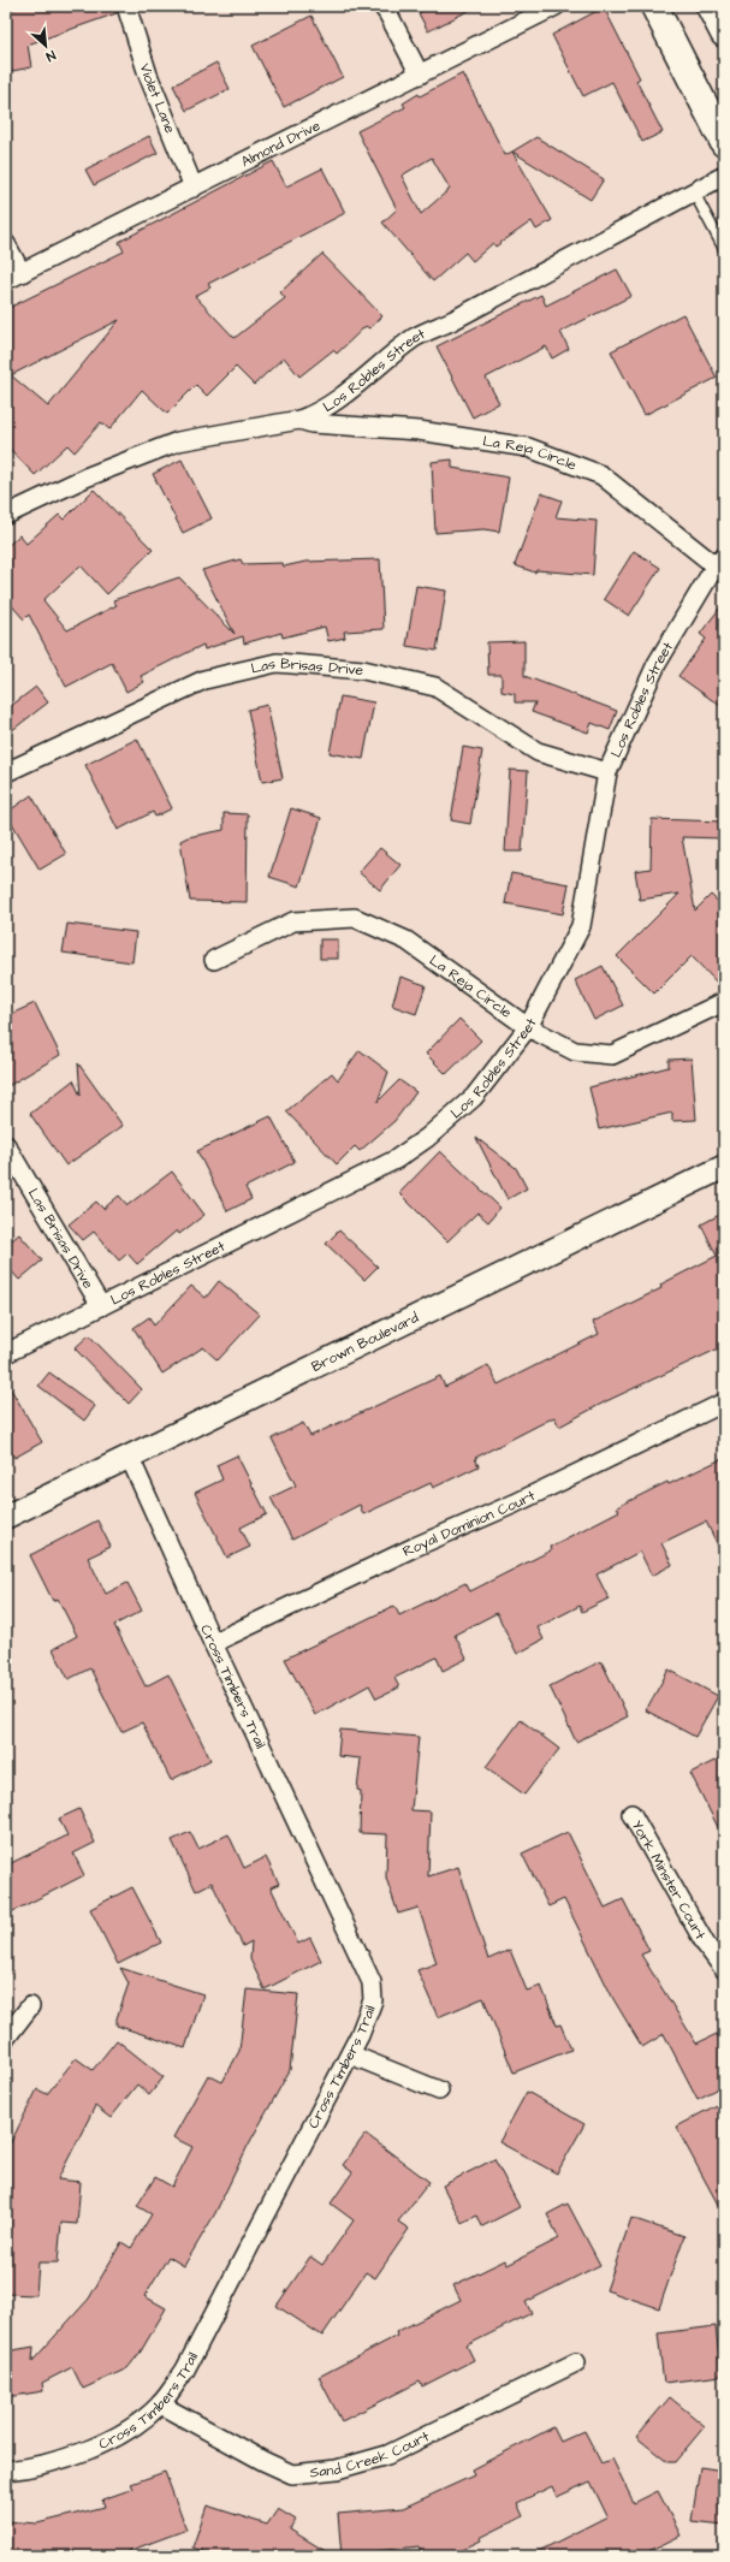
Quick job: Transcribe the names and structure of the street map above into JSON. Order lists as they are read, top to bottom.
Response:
{
  "streets": {
    "street": [
      "Violet Lane",
      "Almond Drive",
      "Los Robles Street",
      "La Reja Circle",
      "Las Brisas Drive",
      "Brown Boulevard",
      "Royal Dominion Court",
      "Cross Timbers Trail",
      "York Minster Court",
      "Sand Creek Court"
    ]
  },
  "crossings": [
    ["Violet Lane", "Almond Drive"],
    ["Los Robles Street", "La Reja Circle"],
    ["Los Robles Street", "Las Brisas Drive"],
    ["Brown Boulevard", "Cross Timbers Trail"],
    ["Royal Dominion Court", "Cross Timbers Trail"],
    ["Cross Timbers Trail", "Sand Creek Court"]
  ],
  "north": "bottom right"
}
